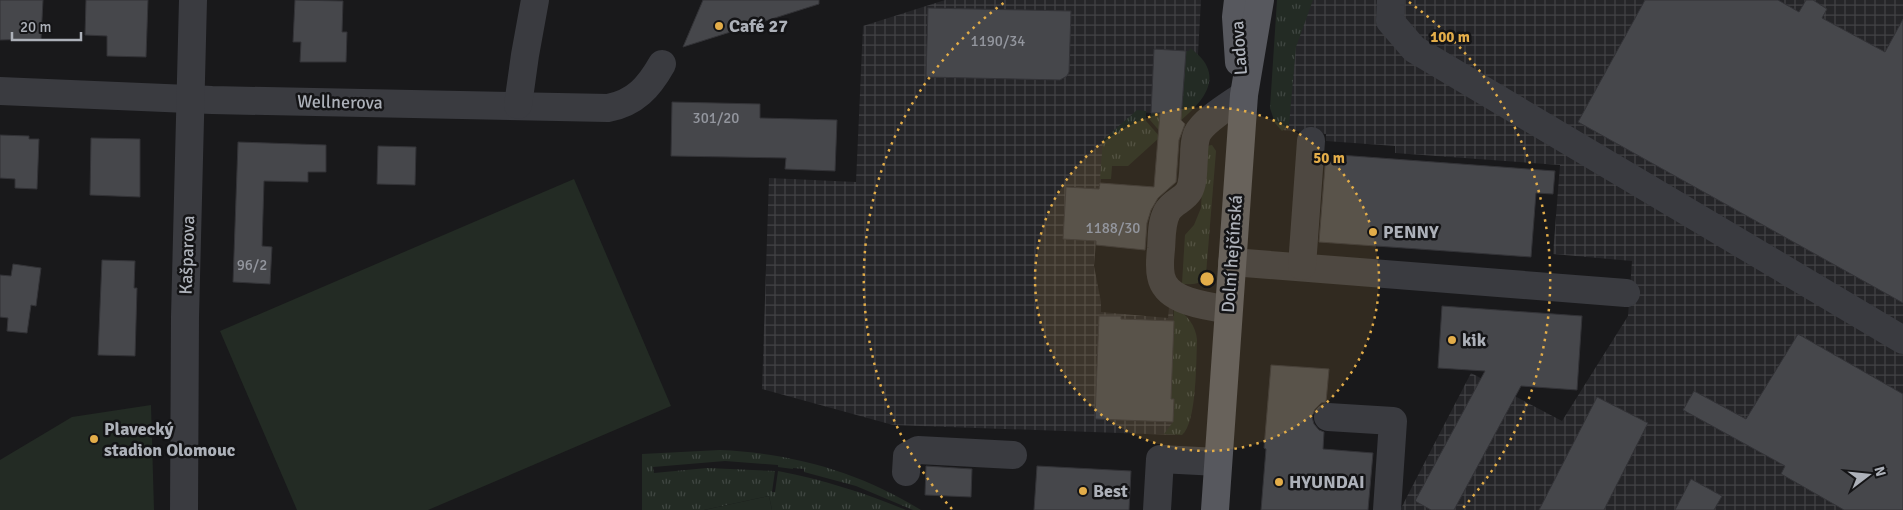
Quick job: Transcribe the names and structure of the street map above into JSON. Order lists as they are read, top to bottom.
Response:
{
  "streets": {
    "main road": ["Ladova", "Dolní hejčínská"],
    "street": ["Wellnerova", "Kašparova"]
  },
  "crossings": [
    ["Ladova", "Dolní hejčínská"],
    ["Wellnerova", "Kašparova"]
  ],
  "places": [
    "Café 27",
    "PENNY",
    "kik",
    "Plavecký stadion Olomouc",
    "HYUNDAI",
    "Best"
  ],
  "house_numbers": [
    "1190/34",
    "301/20",
    "1188/30",
    "96/2"
  ],
  "scale_bar": "20 m",
  "north": "right",
  "rings": ["100 m", "50 m"]
}
